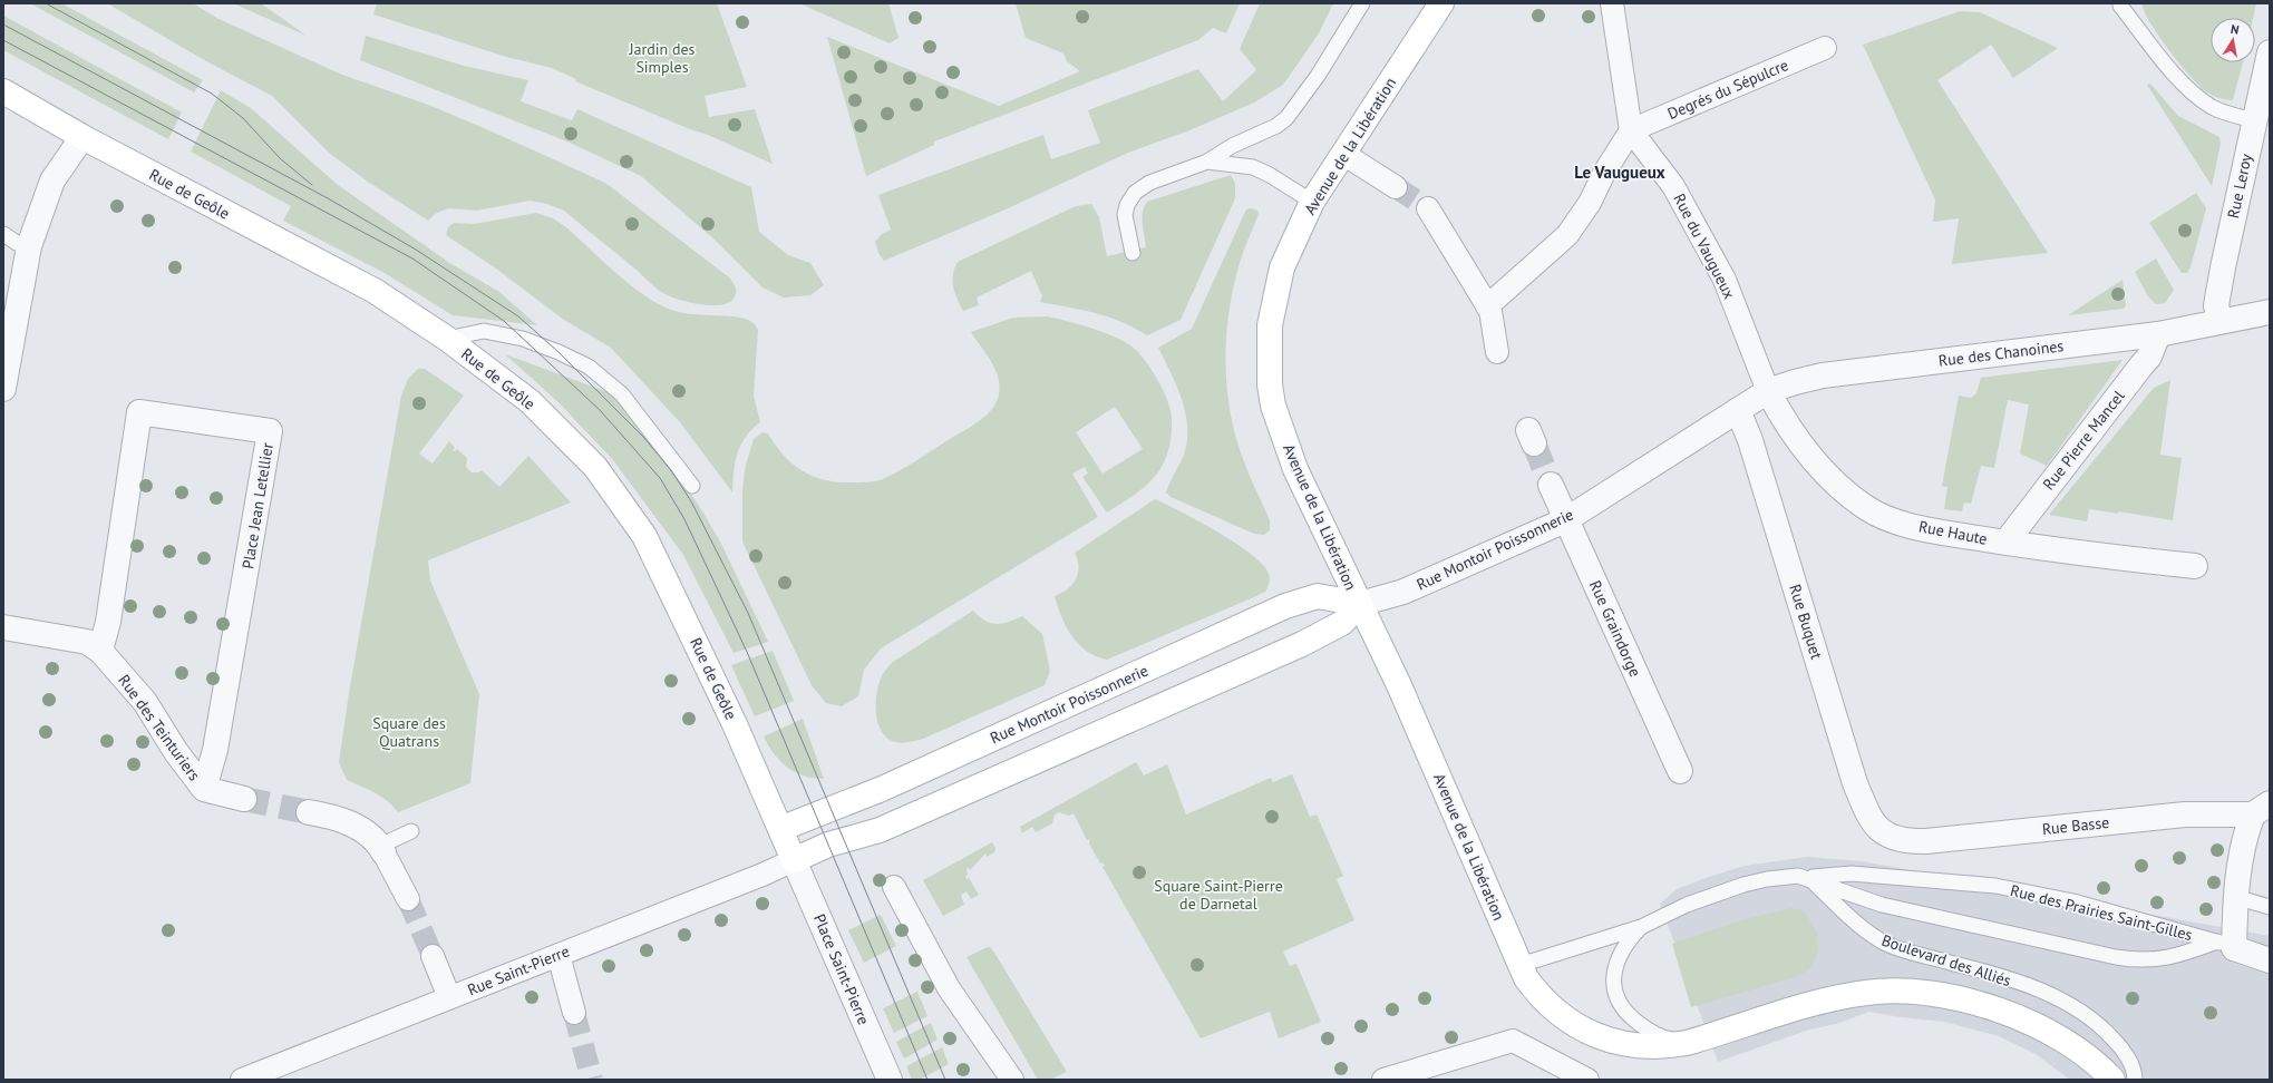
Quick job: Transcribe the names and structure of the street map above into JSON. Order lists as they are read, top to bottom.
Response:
{
  "streets": {
    "main road": [
      "Avenue de la Libération",
      "Rue de Geôle",
      "Rue Montoir Poissonnerie",
      "Boulevard des Alliés"
    ],
    "street": [
      "Degrés du Sépulcre",
      "Rue Leroy",
      "Rue du Vaugueux",
      "Rue des Chanoines",
      "Rue Pierre Mancel",
      "Place Jean Letellier",
      "Rue Haute",
      "Rue Buquet",
      "Rue Graindorge",
      "Rue des Teinturiers",
      "Rue Basse",
      "Rue des Prairies Saint-Gilles",
      "Place Saint-Pierre",
      "Rue Saint-Pierre"
    ]
  },
  "crossings": [
    ["Degrés du Sépulcre", "Rue du Vaugueux"],
    ["Avenue de la Libération", "Rue Montoir Poissonnerie"],
    ["Avenue de la Libération", "Boulevard des Alliés"],
    ["Rue Leroy", "Rue des Chanoines"],
    ["Rue de Geôle", "Rue Montoir Poissonnerie"],
    ["Rue de Geôle", "Place Saint-Pierre"],
    ["Rue de Geôle", "Rue Saint-Pierre"],
    ["Rue du Vaugueux", "Rue des Chanoines"],
    ["Rue du Vaugueux", "Rue Haute"],
    ["Rue des Chanoines", "Rue Pierre Mancel"],
    ["Rue des Chanoines", "Rue Haute"],
    ["Rue des Chanoines", "Rue Montoir Poissonnerie"],
    ["Rue des Chanoines", "Rue Buquet"],
    ["Rue Pierre Mancel", "Rue Haute"],
    ["Place Jean Letellier", "Rue des Teinturiers"],
    ["Rue Montoir Poissonnerie", "Rue Buquet"],
    ["Rue Montoir Poissonnerie", "Rue Graindorge"],
    ["Rue Buquet", "Rue Basse"],
    ["Rue des Prairies Saint-Gilles", "Boulevard des Alliés"],
    ["Place Saint-Pierre", "Rue Saint-Pierre"]
  ],
  "districts": ["Le Vaugueux"],
  "parks": ["Jardin des Simples", "Square des Quatrans", "Square Saint-Pierre de Darnetal"],
  "north": "top"
}
